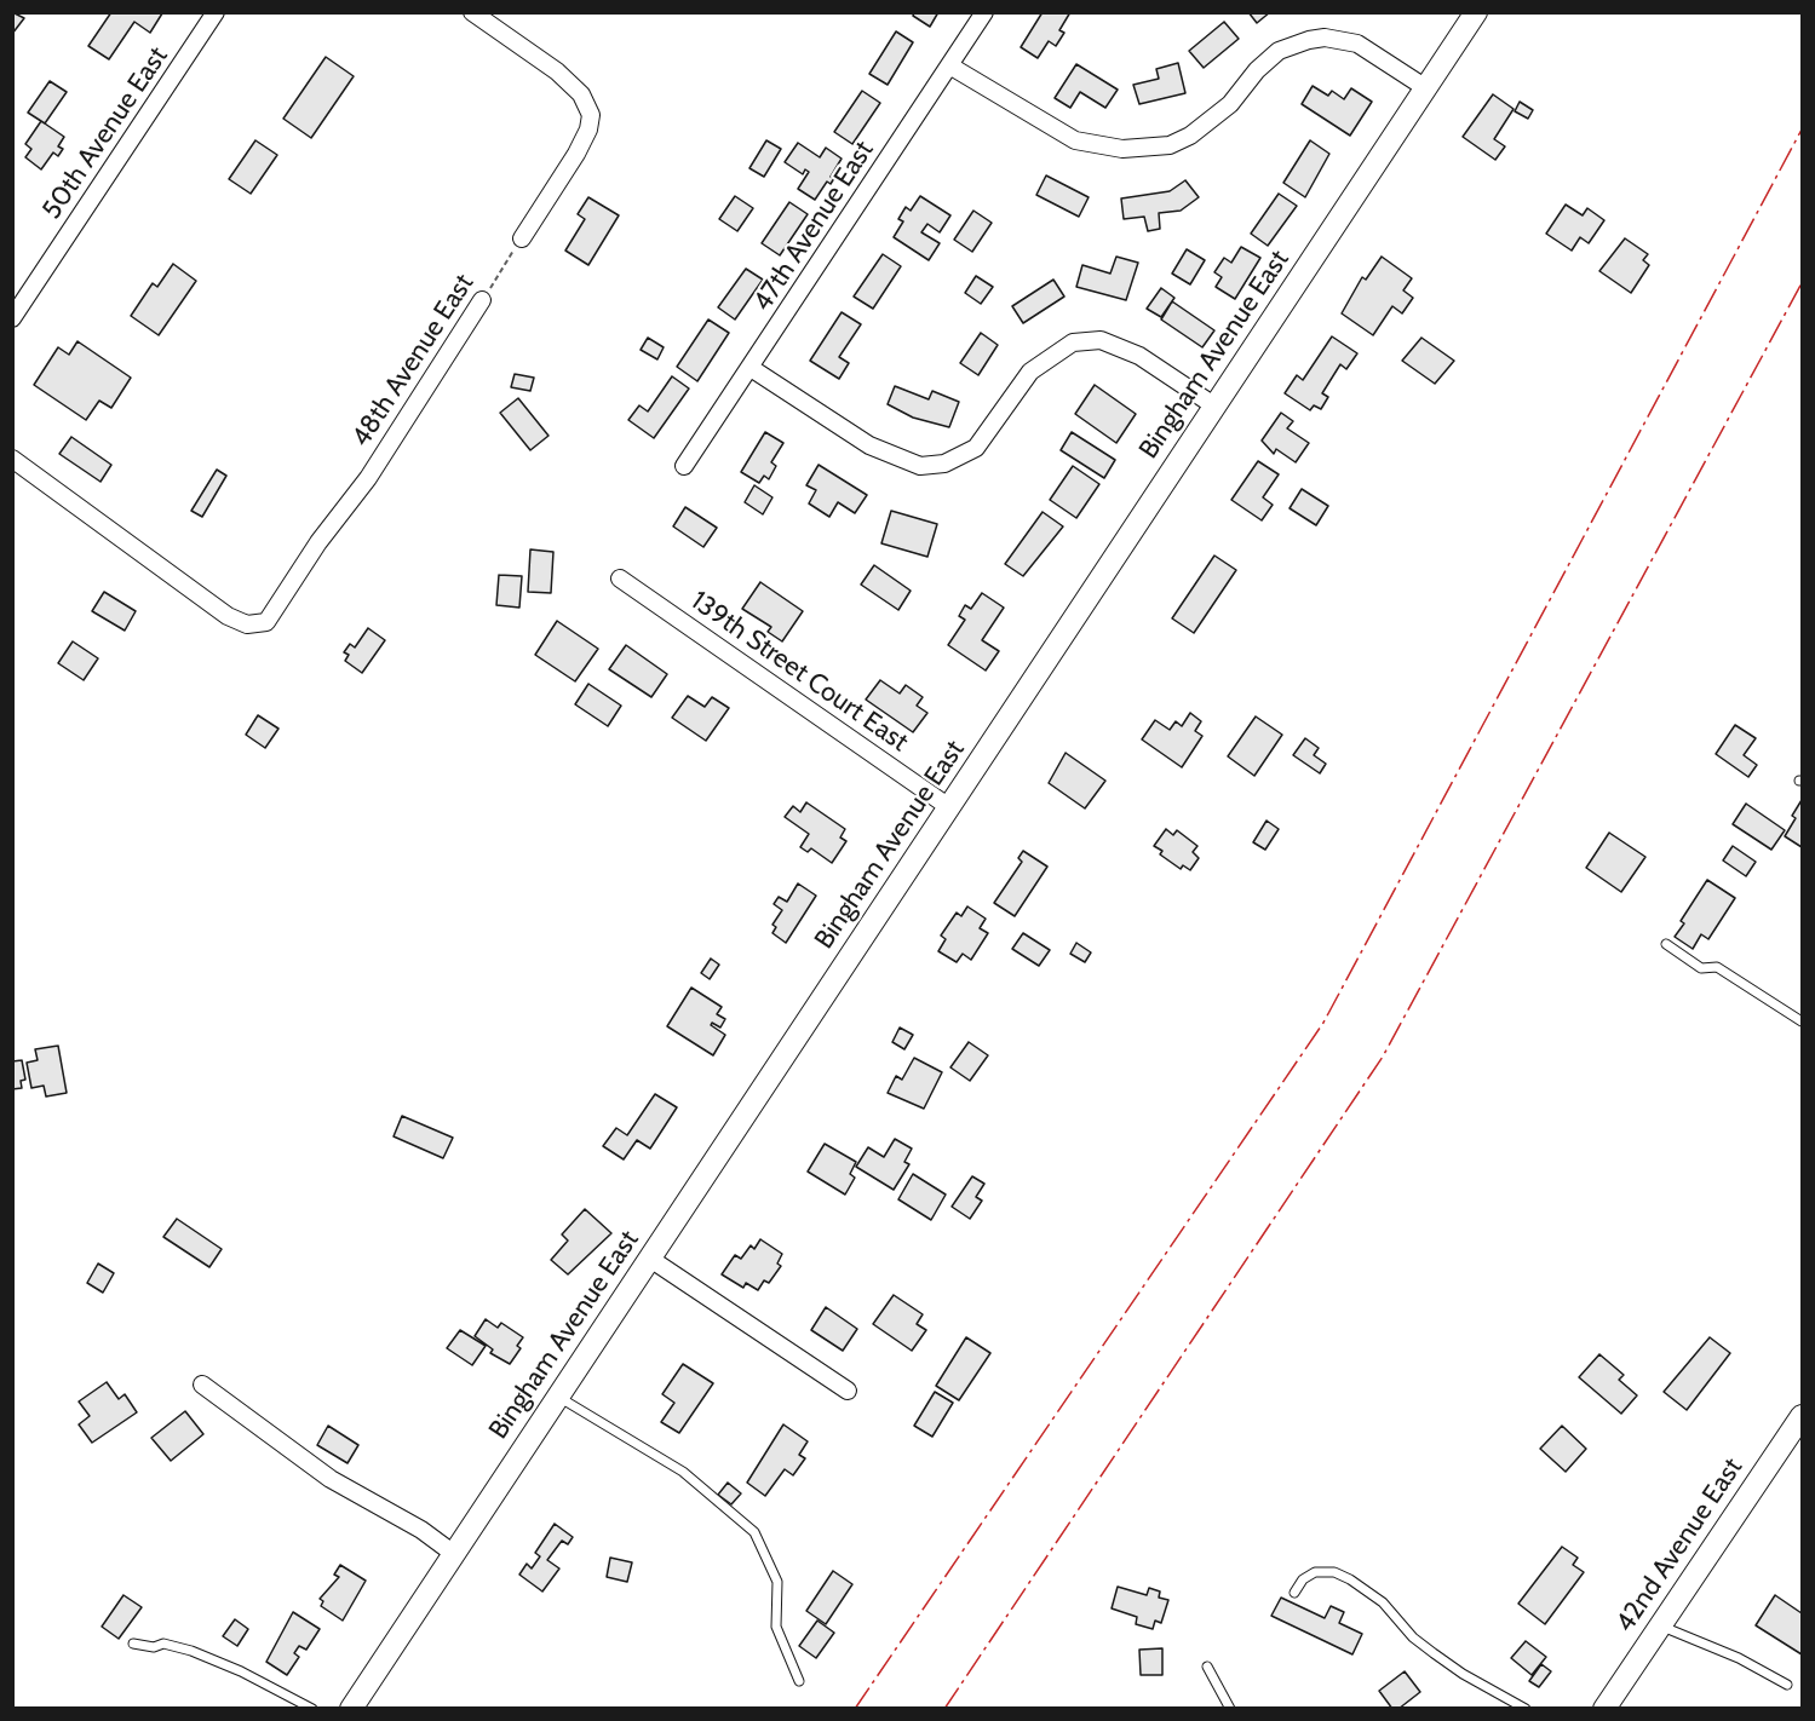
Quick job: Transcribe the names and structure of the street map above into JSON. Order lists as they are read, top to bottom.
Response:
{
  "streets": {
    "street": [
      "50th Avenue East",
      "47th Avenue East",
      "Bingham Avenue East",
      "48th Avenue East",
      "139th Street Court East",
      "42nd Avenue East"
    ]
  },
  "crossings": [
    ["Bingham Avenue East", "139th Street Court East"]
  ]
}
